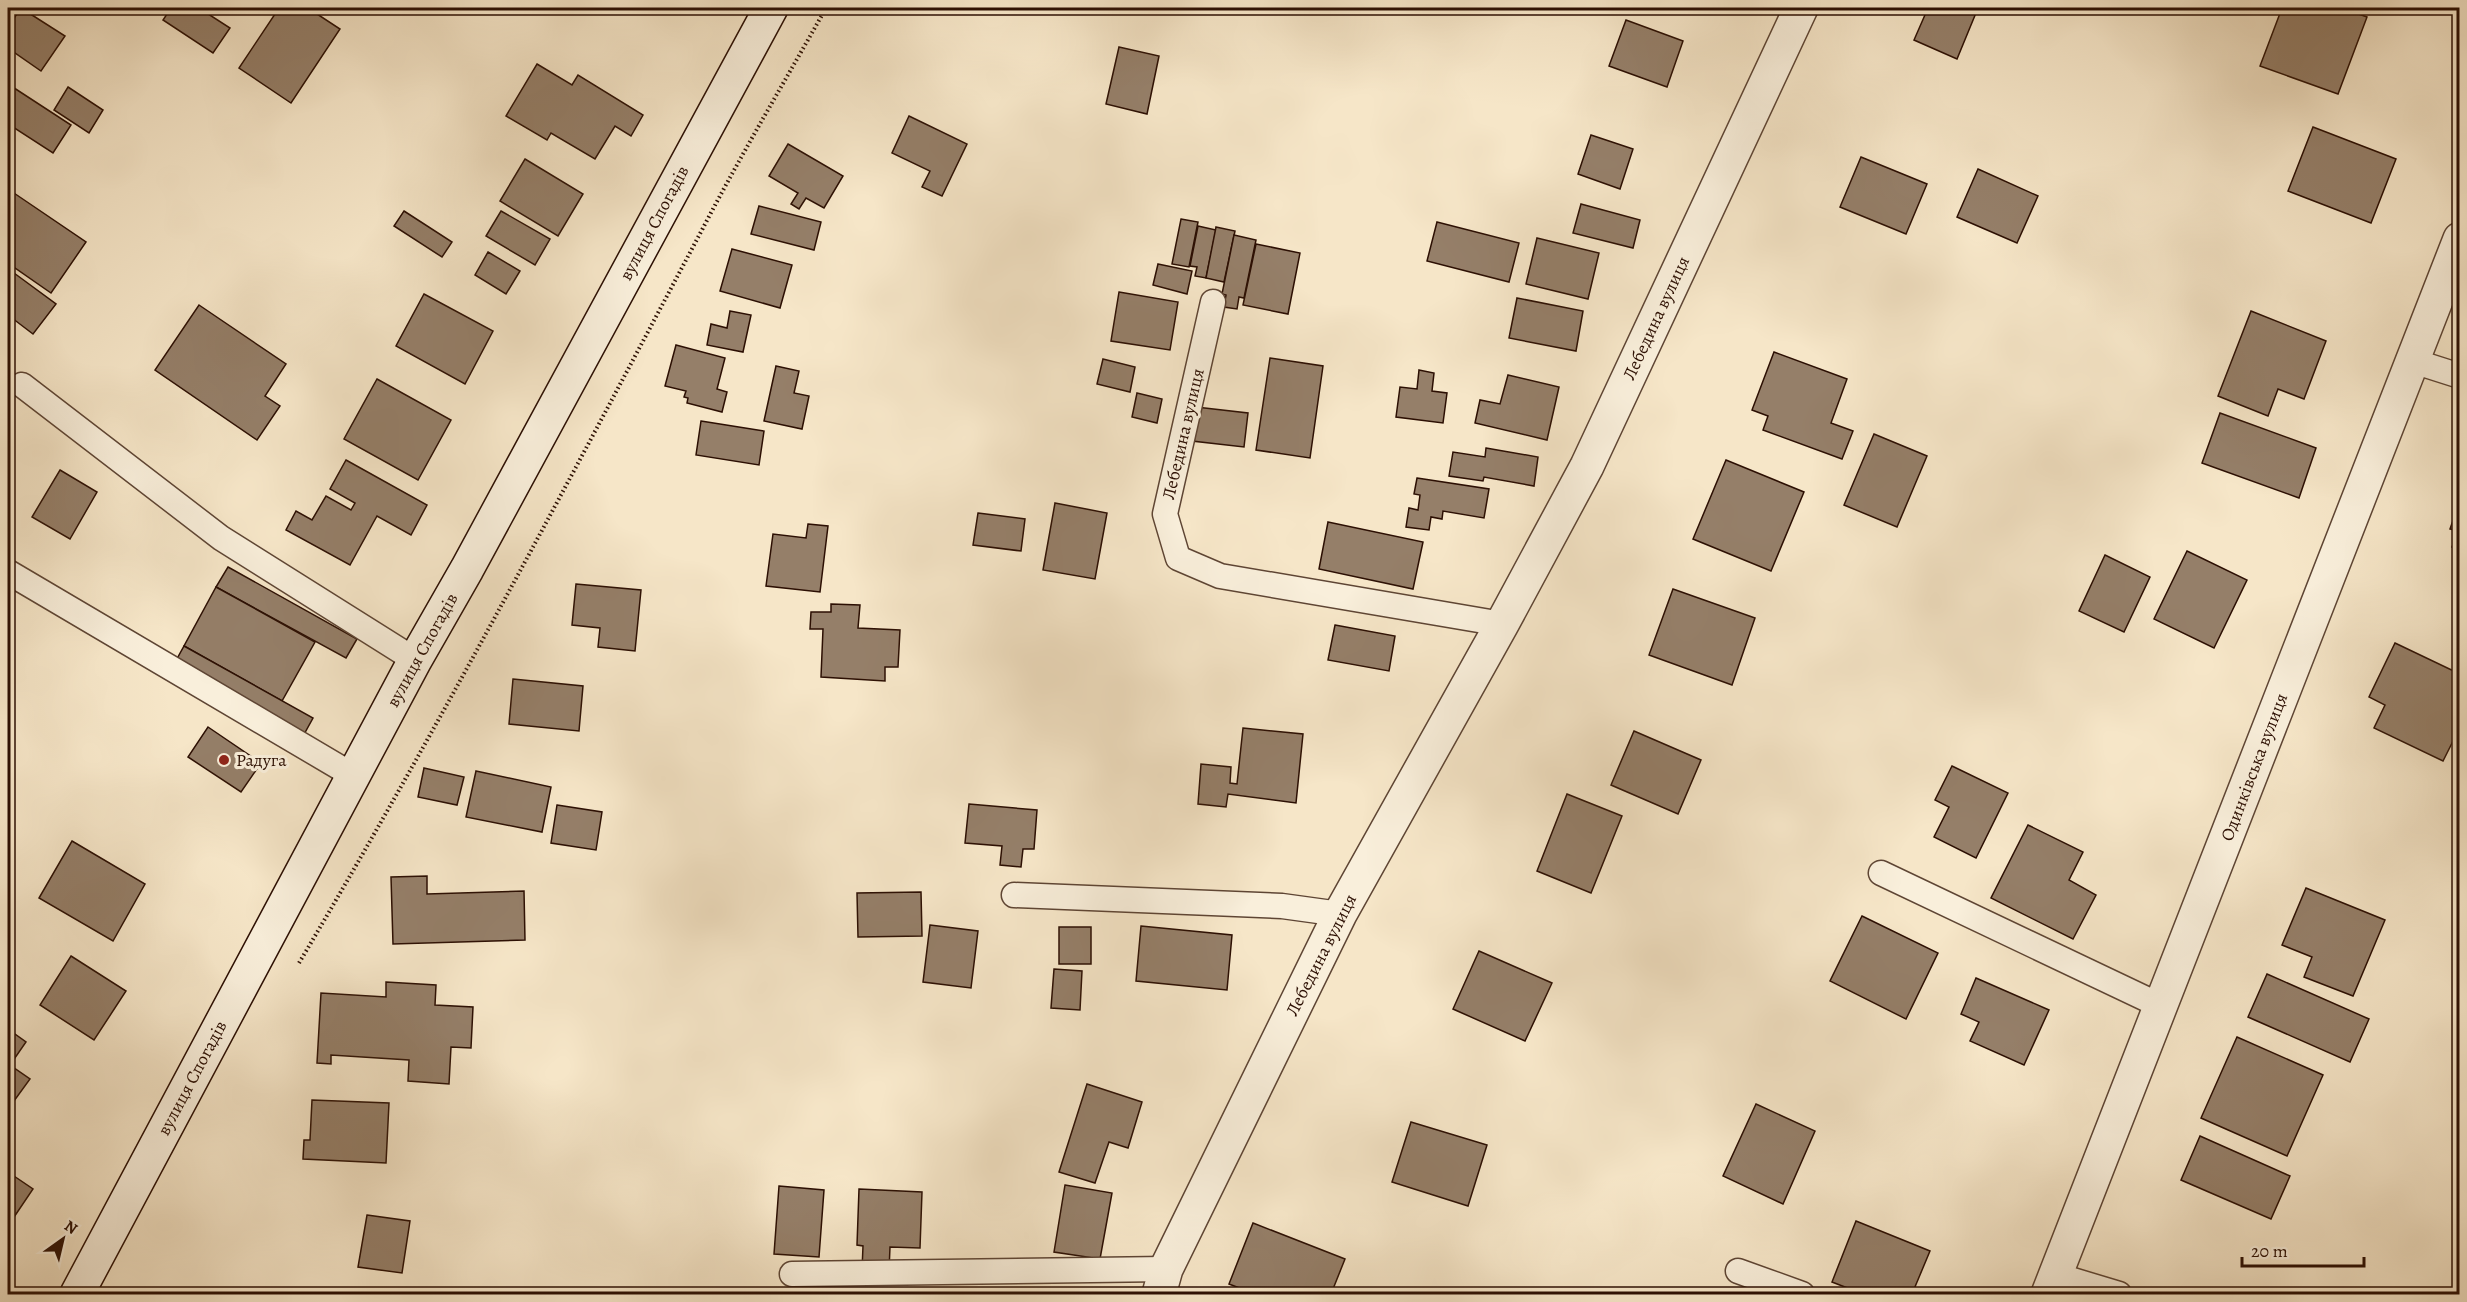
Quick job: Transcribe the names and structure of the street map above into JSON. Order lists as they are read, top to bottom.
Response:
{
  "streets": {
    "street": ["вулиця Спогадів", "Лебедина вулиця", "Одинківська вулиця"]
  },
  "places": ["Радуга"],
  "scale_bar": "20 m",
  "north": "top right"
}
